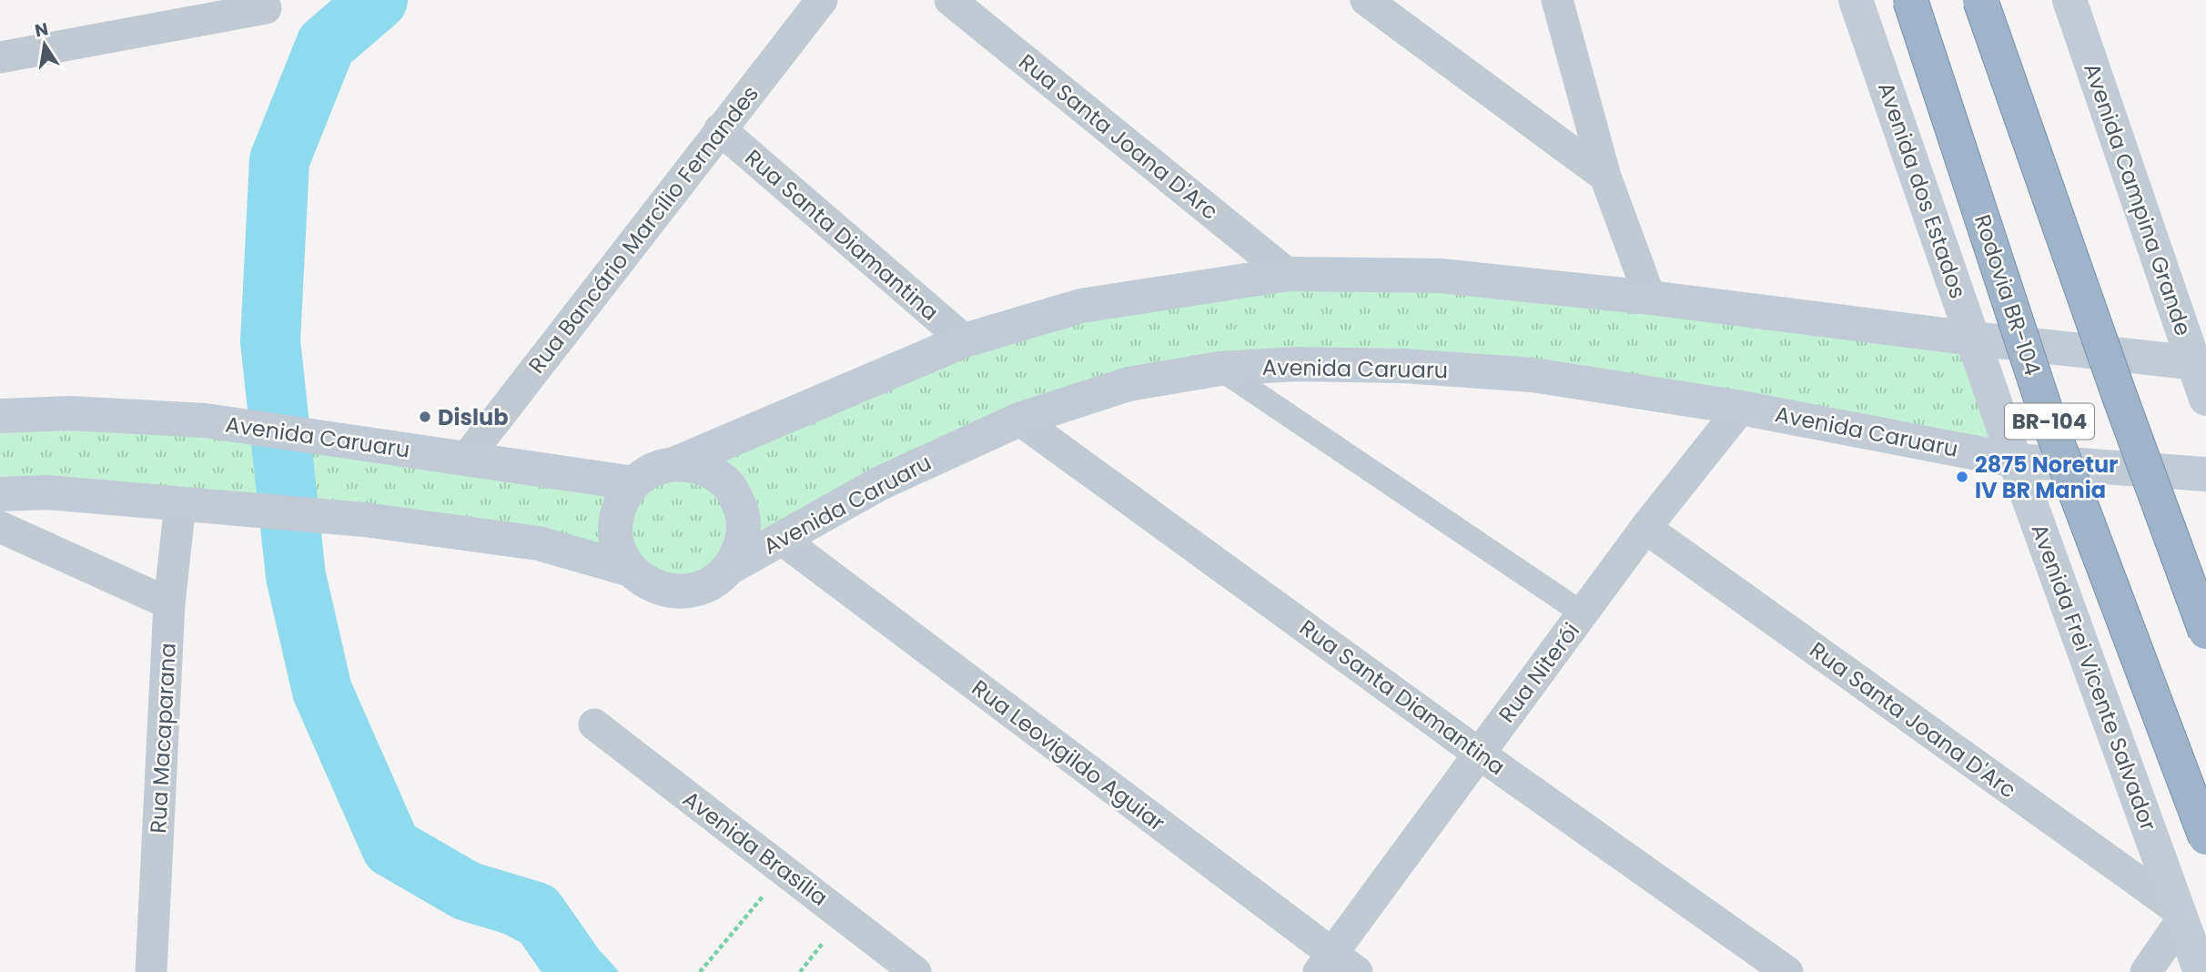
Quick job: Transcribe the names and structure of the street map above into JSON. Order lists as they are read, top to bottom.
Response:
{
  "streets": {
    "highway": ["Rodovia BR-104", "BR-104"],
    "main road": [
      "Avenida dos Estados",
      "Avenida Campina Grande",
      "Avenida Caruaru",
      "Avenida Frei Vicente Salvador"
    ],
    "street": [
      "Rua Santa Joana D'Arc",
      "Rua Bancário Marcílio Fernandes",
      "Rua Santa Diamantina",
      "Rua Niterói",
      "Rua Macaparana",
      "Rua Leovigildo Aguiar",
      "Avenida Brasília"
    ]
  },
  "crossings": [
    ["Rua Santa Joana D'Arc", "Rua Niterói"],
    ["Rua Santa Joana D'Arc", "Avenida Frei Vicente Salvador"],
    ["Avenida dos Estados", "Avenida Frei Vicente Salvador"],
    ["Rua Bancário Marcílio Fernandes", "Rua Santa Diamantina"],
    ["Rua Bancário Marcílio Fernandes", "Avenida Caruaru"],
    ["Rua Santa Diamantina", "Avenida Caruaru"],
    ["Rua Santa Diamantina", "Rua Niterói"],
    ["Avenida Caruaru", "Rua Niterói"],
    ["Avenida Caruaru", "Avenida Frei Vicente Salvador"],
    ["Avenida Caruaru", "Rua Macaparana"],
    ["Avenida Caruaru", "Rua Leovigildo Aguiar"],
    ["Rua Niterói", "Rua Leovigildo Aguiar"]
  ],
  "places": ["Dislub", "2875 Noretur IV BR Mania"],
  "north": "top"
}
